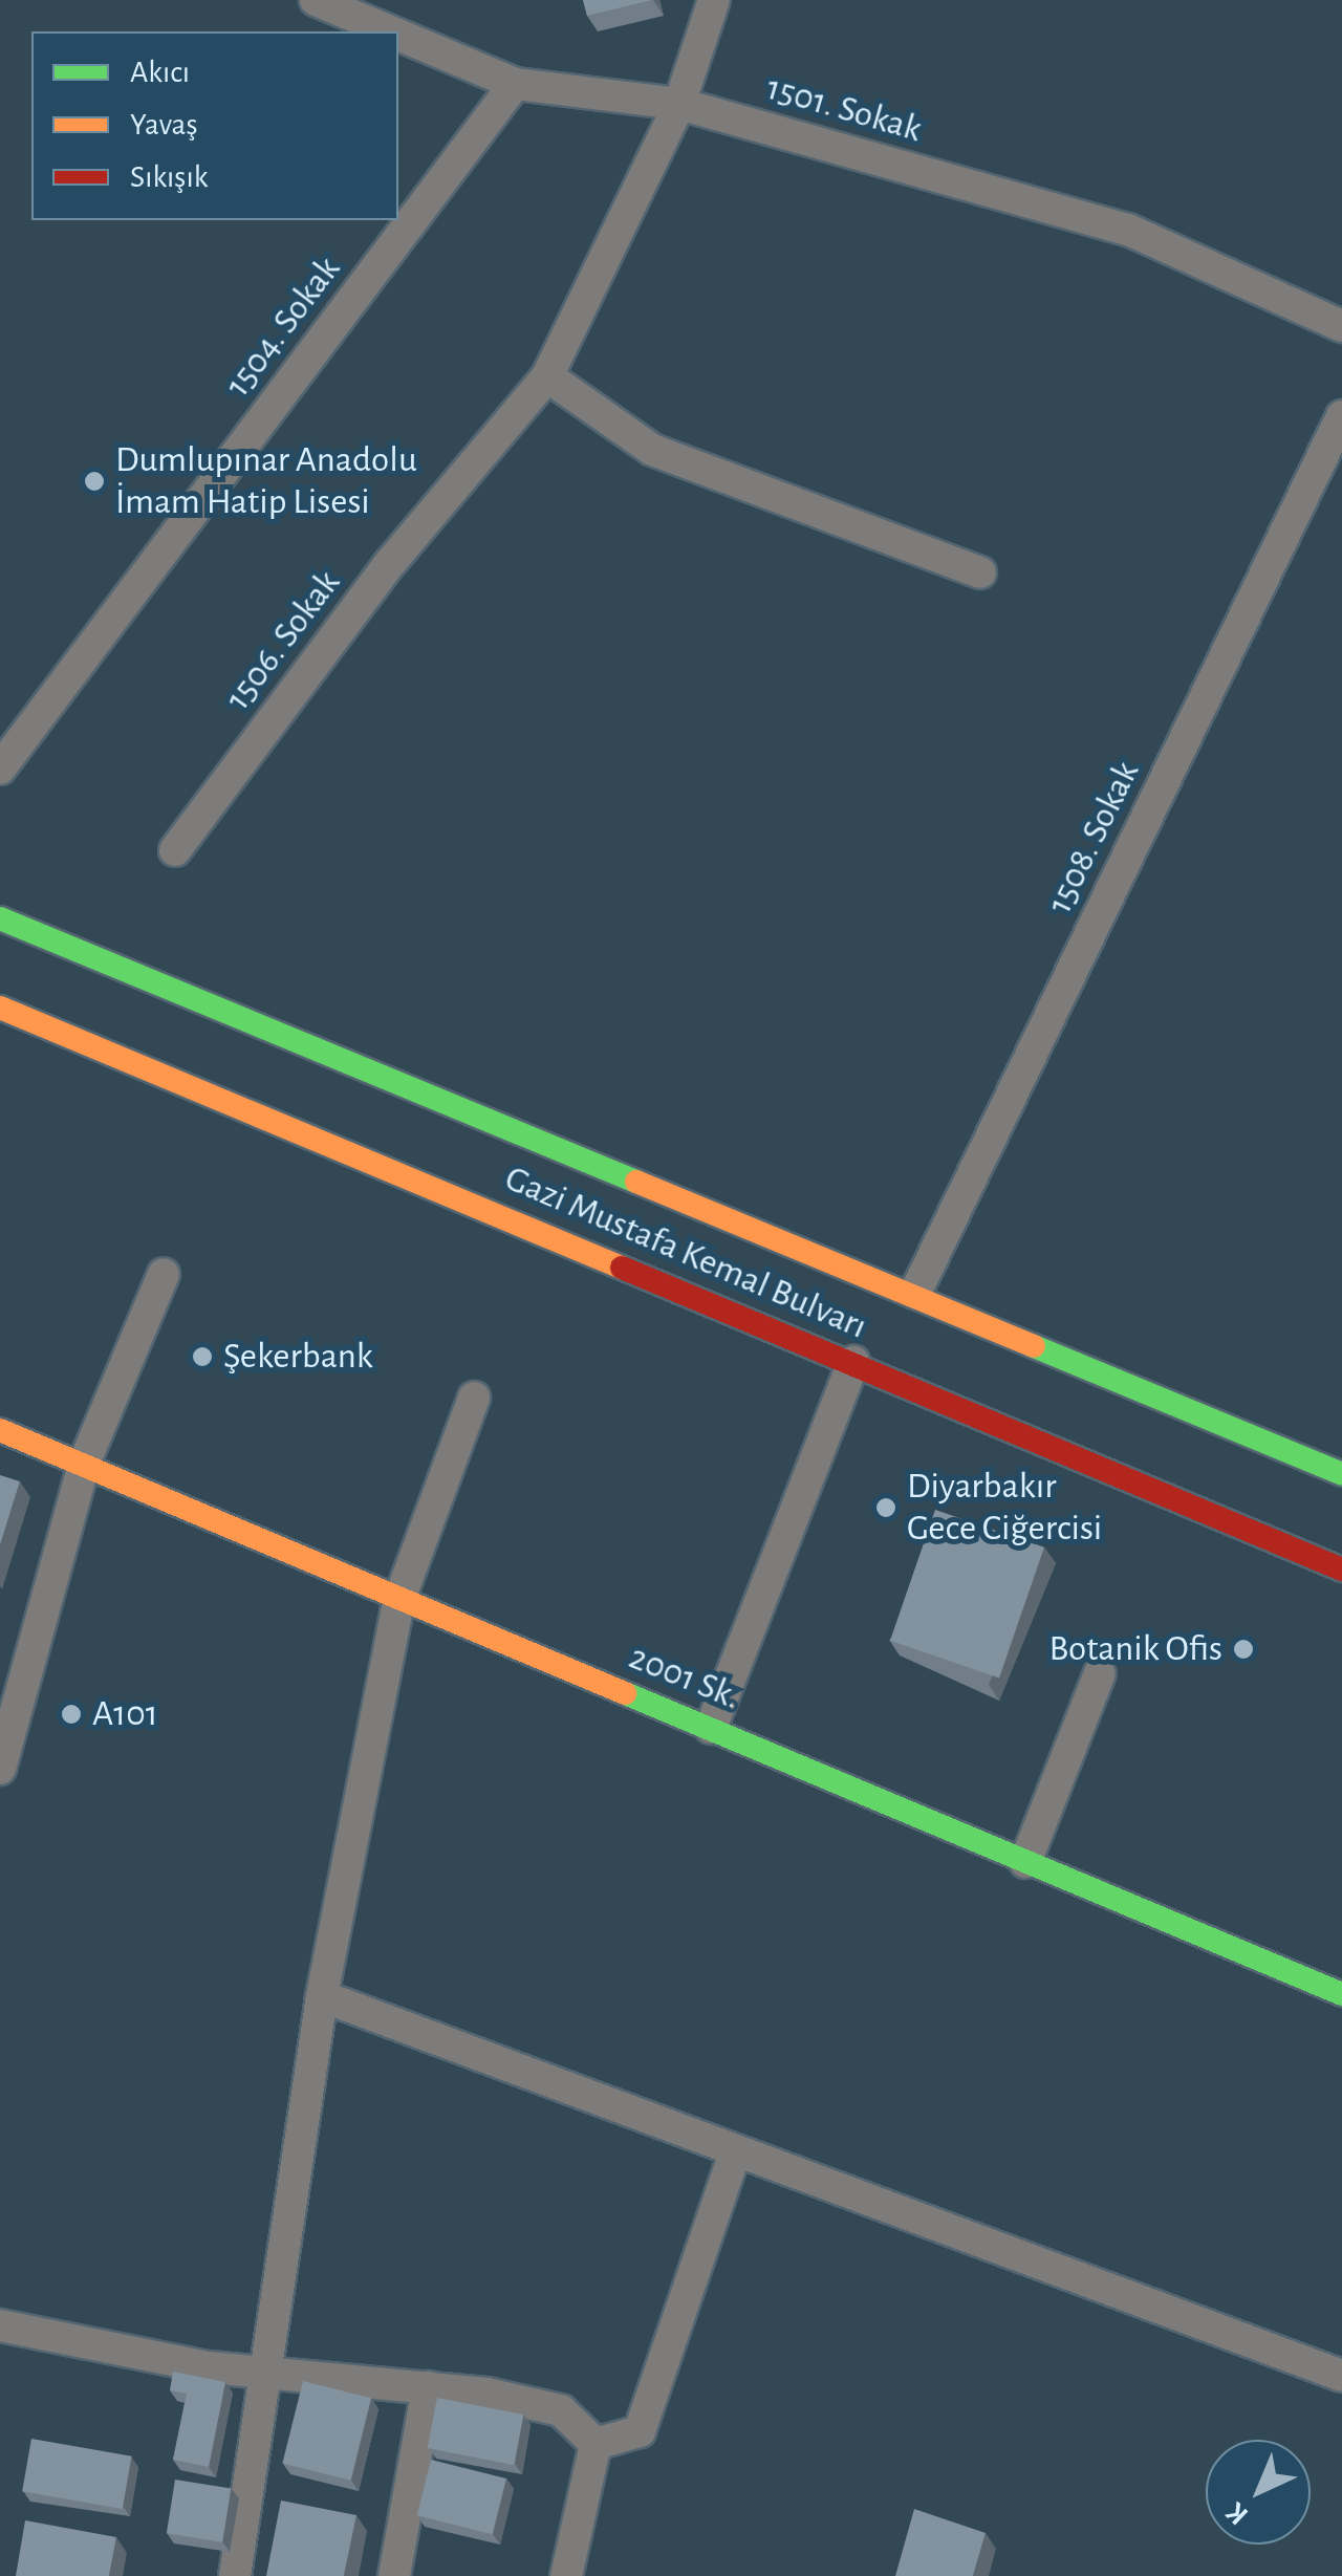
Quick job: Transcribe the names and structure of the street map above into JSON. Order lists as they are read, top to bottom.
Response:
{
  "streets": {
    "main road": ["Gazi Mustafa Kemal Bulvarı", "2001 Sk."],
    "street": [
      "1501. Sokak",
      "1504. Sokak",
      "1506. Sokak",
      "1508. Sokak"
    ]
  },
  "crossings": [
    ["1501. Sokak", "1504. Sokak"],
    ["1501. Sokak", "1506. Sokak"],
    ["1508. Sokak", "Gazi Mustafa Kemal Bulvarı"]
  ],
  "places": [
    "Dumlupınar Anadolu İmam Hatip Lisesi",
    "Şekerbank",
    "Diyarbakır Gece Ciğercisi",
    "Botanik Ofis",
    "A101"
  ],
  "legend": ["Akıcı", "Yavaş", "Sıkışık"],
  "north": "bottom left"
}
